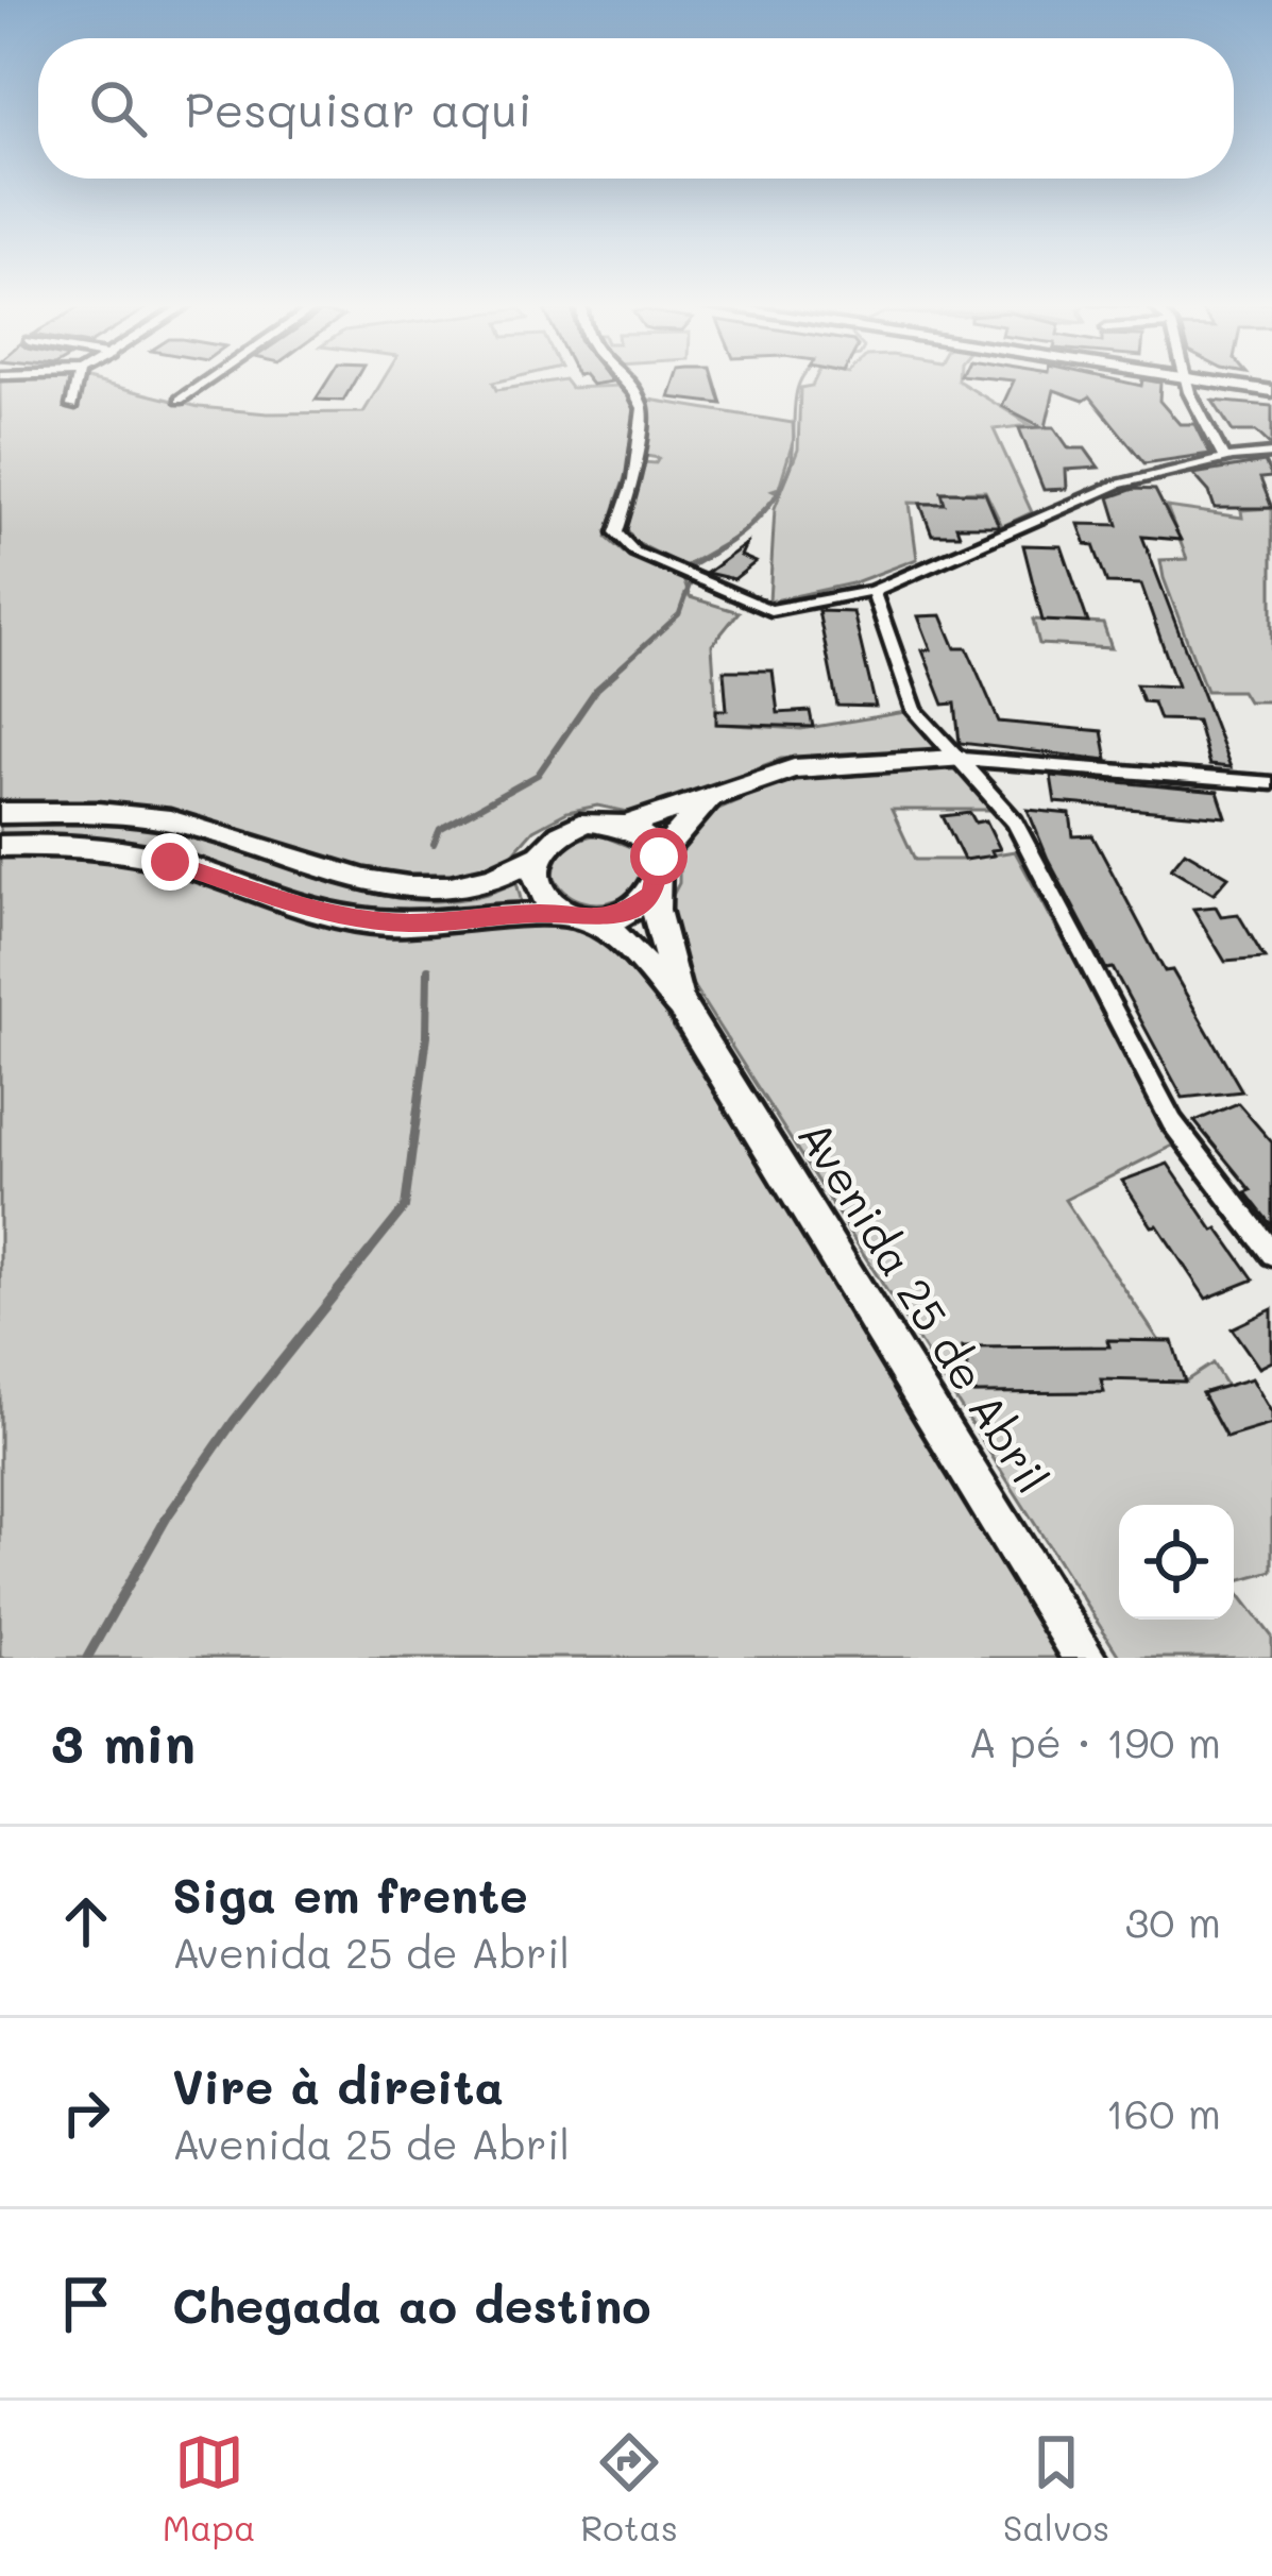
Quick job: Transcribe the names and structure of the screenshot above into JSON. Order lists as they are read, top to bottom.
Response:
{
  "streets": {
    "main road": ["Avenida 25 de Abril"]
  },
  "page": {
    "search": "Pesquisar aqui",
    "heading": ["3 min", "A pé · 190 m"],
    "list": [
      ["Siga em frente", "Avenida 25 de Abril", "30 m"],
      ["Vire à direita", "Avenida 25 de Abril", "160 m"],
      "Chegada ao destino"
    ],
    "nav": ["Mapa", "Rotas", "Salvos"]
  }
}
